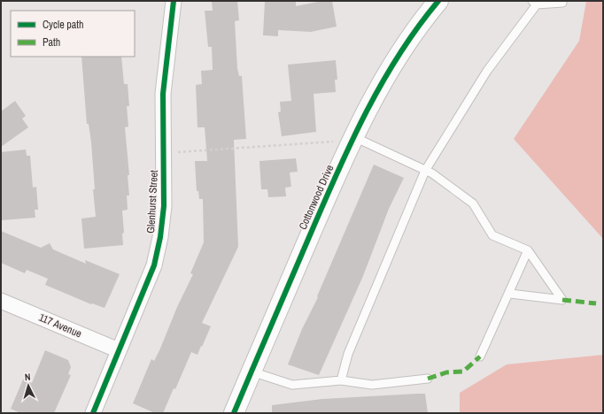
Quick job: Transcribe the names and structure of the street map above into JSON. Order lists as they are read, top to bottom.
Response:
{
  "streets": {
    "street": ["Cottonwood Drive", "Glenhurst Street", "117 Avenue"]
  },
  "crossings": [
    ["Glenhurst Street", "117 Avenue"]
  ],
  "legend": ["Cycle path", "Path"],
  "north": "top"
}
